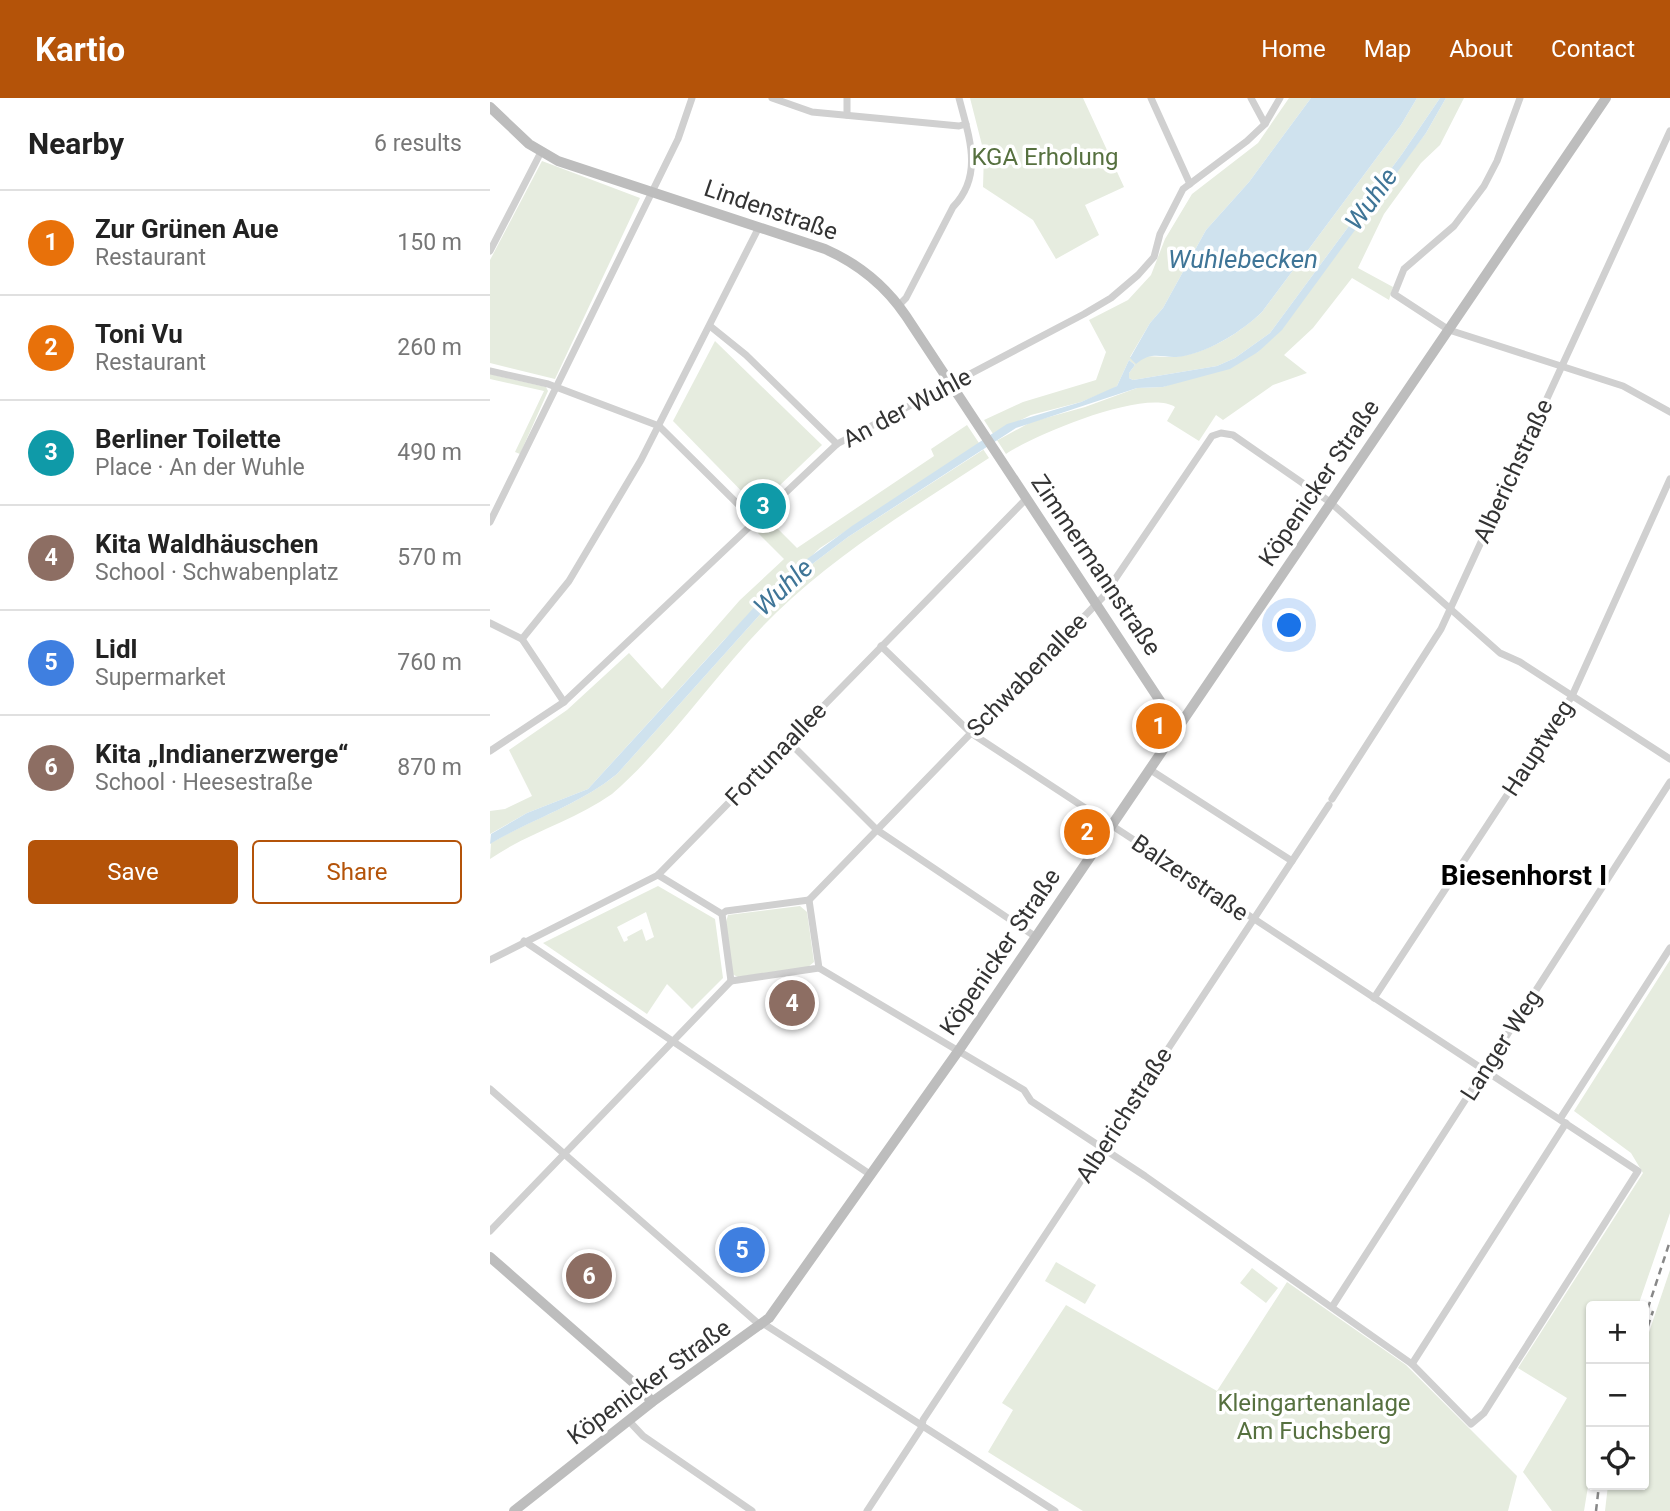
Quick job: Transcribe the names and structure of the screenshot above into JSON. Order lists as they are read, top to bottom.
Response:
{
  "streets": {
    "main road": ["Lindenstraße", "Köpenicker Straße", "Zimmermannstraße"],
    "street": [
      "An der Wuhle",
      "Alberichstraße",
      "Schwabenallee",
      "Hauptweg",
      "Fortunaallee",
      "Balzerstraße",
      "Langer Weg"
    ]
  },
  "crossings": [
    ["Lindenstraße", "An der Wuhle"],
    ["Lindenstraße", "Zimmermannstraße"],
    ["Alberichstraße", "Balzerstraße"],
    ["Köpenicker Straße", "Zimmermannstraße"],
    ["Köpenicker Straße", "Schwabenallee"],
    ["Köpenicker Straße", "Balzerstraße"],
    ["Zimmermannstraße", "Schwabenallee"],
    ["Zimmermannstraße", "Fortunaallee"],
    ["Schwabenallee", "Balzerstraße"],
    ["Hauptweg", "Balzerstraße"],
    ["Fortunaallee", "Balzerstraße"],
    ["Balzerstraße", "Langer Weg"]
  ],
  "districts": ["Biesenhorst I"],
  "water": ["Wuhle", "Wuhlebecken"],
  "parks": ["KGA Erholung", "Kleingartenanlage Am Fuchsberg"],
  "page": {
    "header": "Kartio",
    "nav": [
      "Home",
      "Map",
      "About",
      "Contact"
    ],
    "heading": ["Nearby", "6 results"],
    "list": [
      {
        "mark": "1",
        "name": "Zur Grünen Aue",
        "note": "Restaurant",
        "value": "150 m"
      },
      {
        "mark": "2",
        "name": "Toni Vu",
        "note": "Restaurant",
        "value": "260 m"
      },
      {
        "mark": "3",
        "name": "Berliner Toilette",
        "note": "Place · An der Wuhle",
        "value": "490 m"
      },
      {
        "mark": "4",
        "name": "Kita Waldhäuschen",
        "note": "School · Schwabenplatz",
        "value": "570 m"
      },
      {
        "mark": "5",
        "name": "Lidl",
        "note": "Supermarket",
        "value": "760 m"
      },
      {
        "mark": "6",
        "name": "Kita „Indianerzwerge“",
        "note": "School · Heesestraße",
        "value": "870 m"
      }
    ],
    "pins": [
      "3",
      "1",
      "2",
      "4",
      "5",
      "6"
    ],
    "buttons": ["Save", "Share"],
    "map_buttons": ["+", "−"]
  }
}
